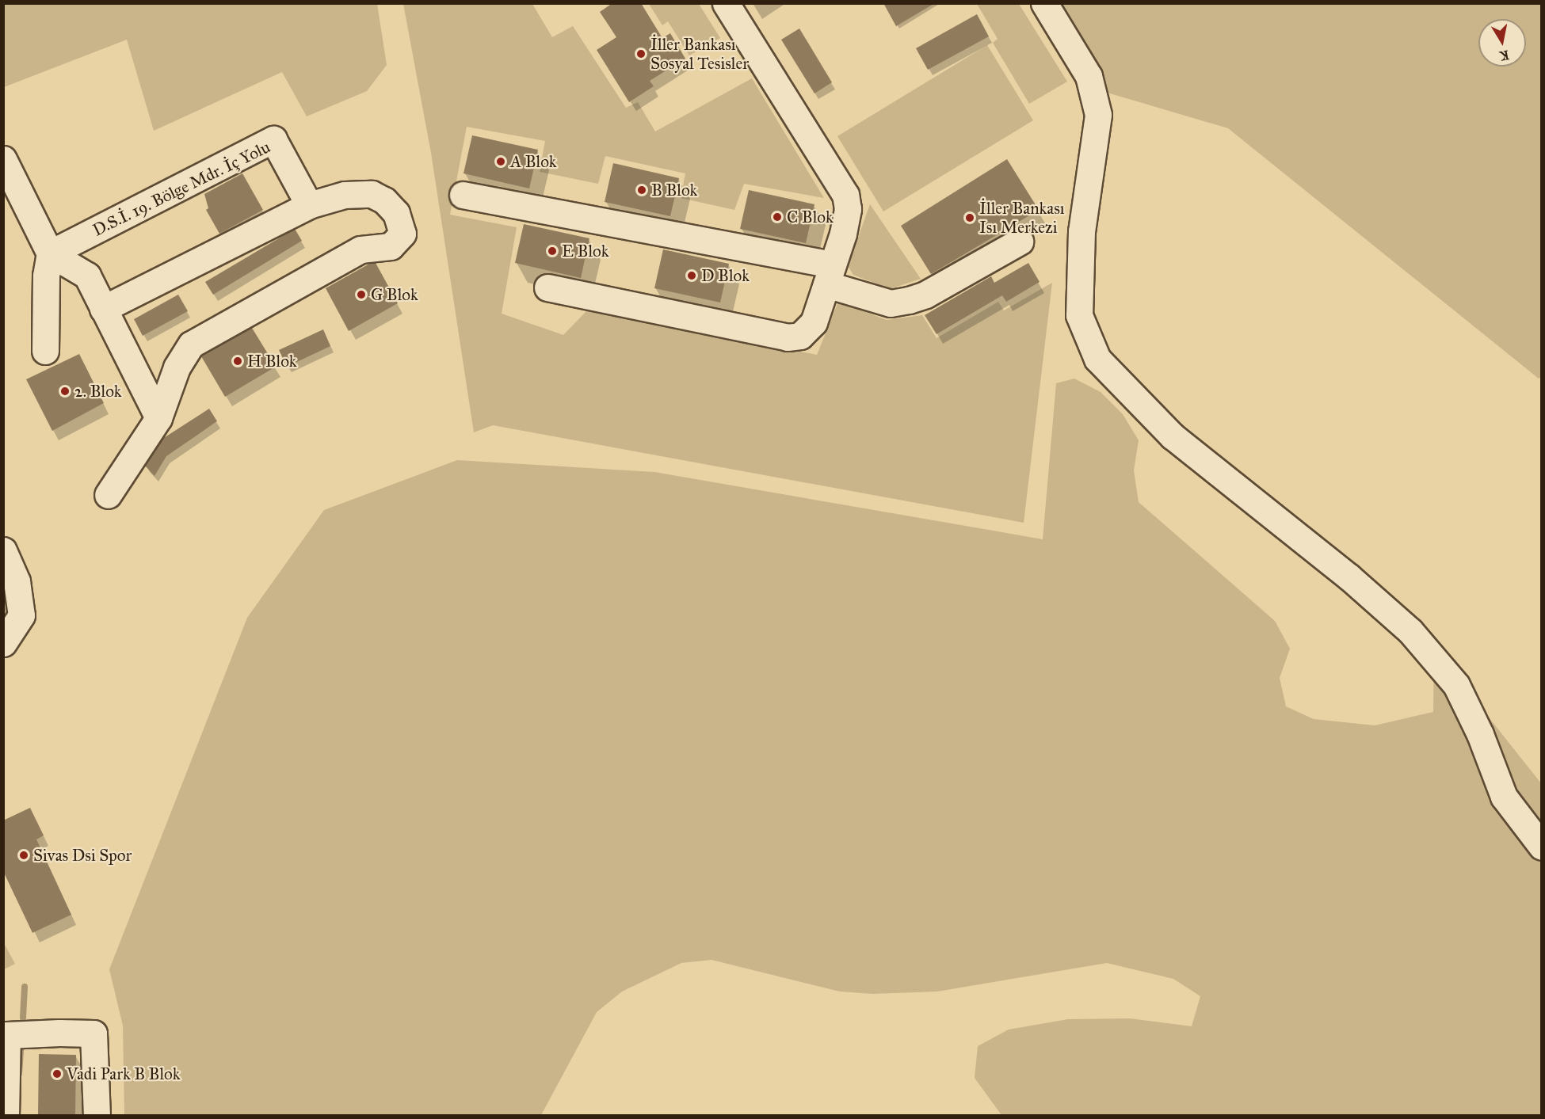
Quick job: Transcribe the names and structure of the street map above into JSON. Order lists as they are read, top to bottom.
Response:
{
  "streets": {
    "street": ["D.S.İ. 19. Bölge Mdr. İç Yolu"]
  },
  "places": [
    "İller Bankası Sosyal Tesisler",
    "A Blok",
    "B Blok",
    "C Blok",
    "İller Bankası Isı Merkezi",
    "E Blok",
    "D Blok",
    "G Blok",
    "H Blok",
    "2. Blok",
    "Sivas Dsi Spor",
    "Vadi Park B Blok"
  ],
  "north": "bottom"
}
